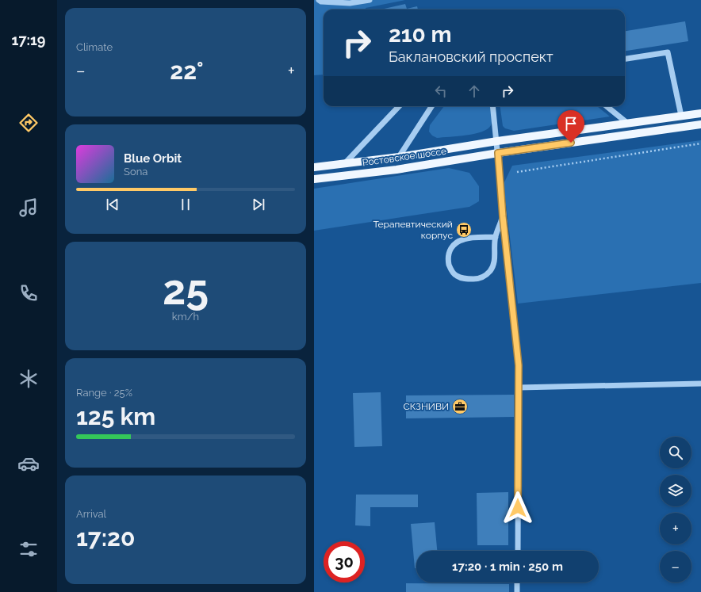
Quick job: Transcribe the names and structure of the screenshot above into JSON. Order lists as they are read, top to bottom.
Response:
{
  "streets": {
    "main road": ["Ростовское шоссе"]
  },
  "places": {
    "bus stop": ["Терапевтический корпус"],
    "office": ["СКЗНИВИ"]
  },
  "page": {
    "tabs": "17:19",
    "tile": [
      "Climate",
      ["25", "km/h"],
      ["Range · 25%", "125 km"],
      ["Arrival", "17:20"]
    ],
    "turn": ["210 m", "Баклановский проспект"],
    "heat": ["−", "22°", "+"],
    "song": ["Blue Orbit", "Sona"],
    "map_buttons": ["+", "−"],
    "limit": "30",
    "trip": "17:20 · 1 min · 250 m"
  }
}
